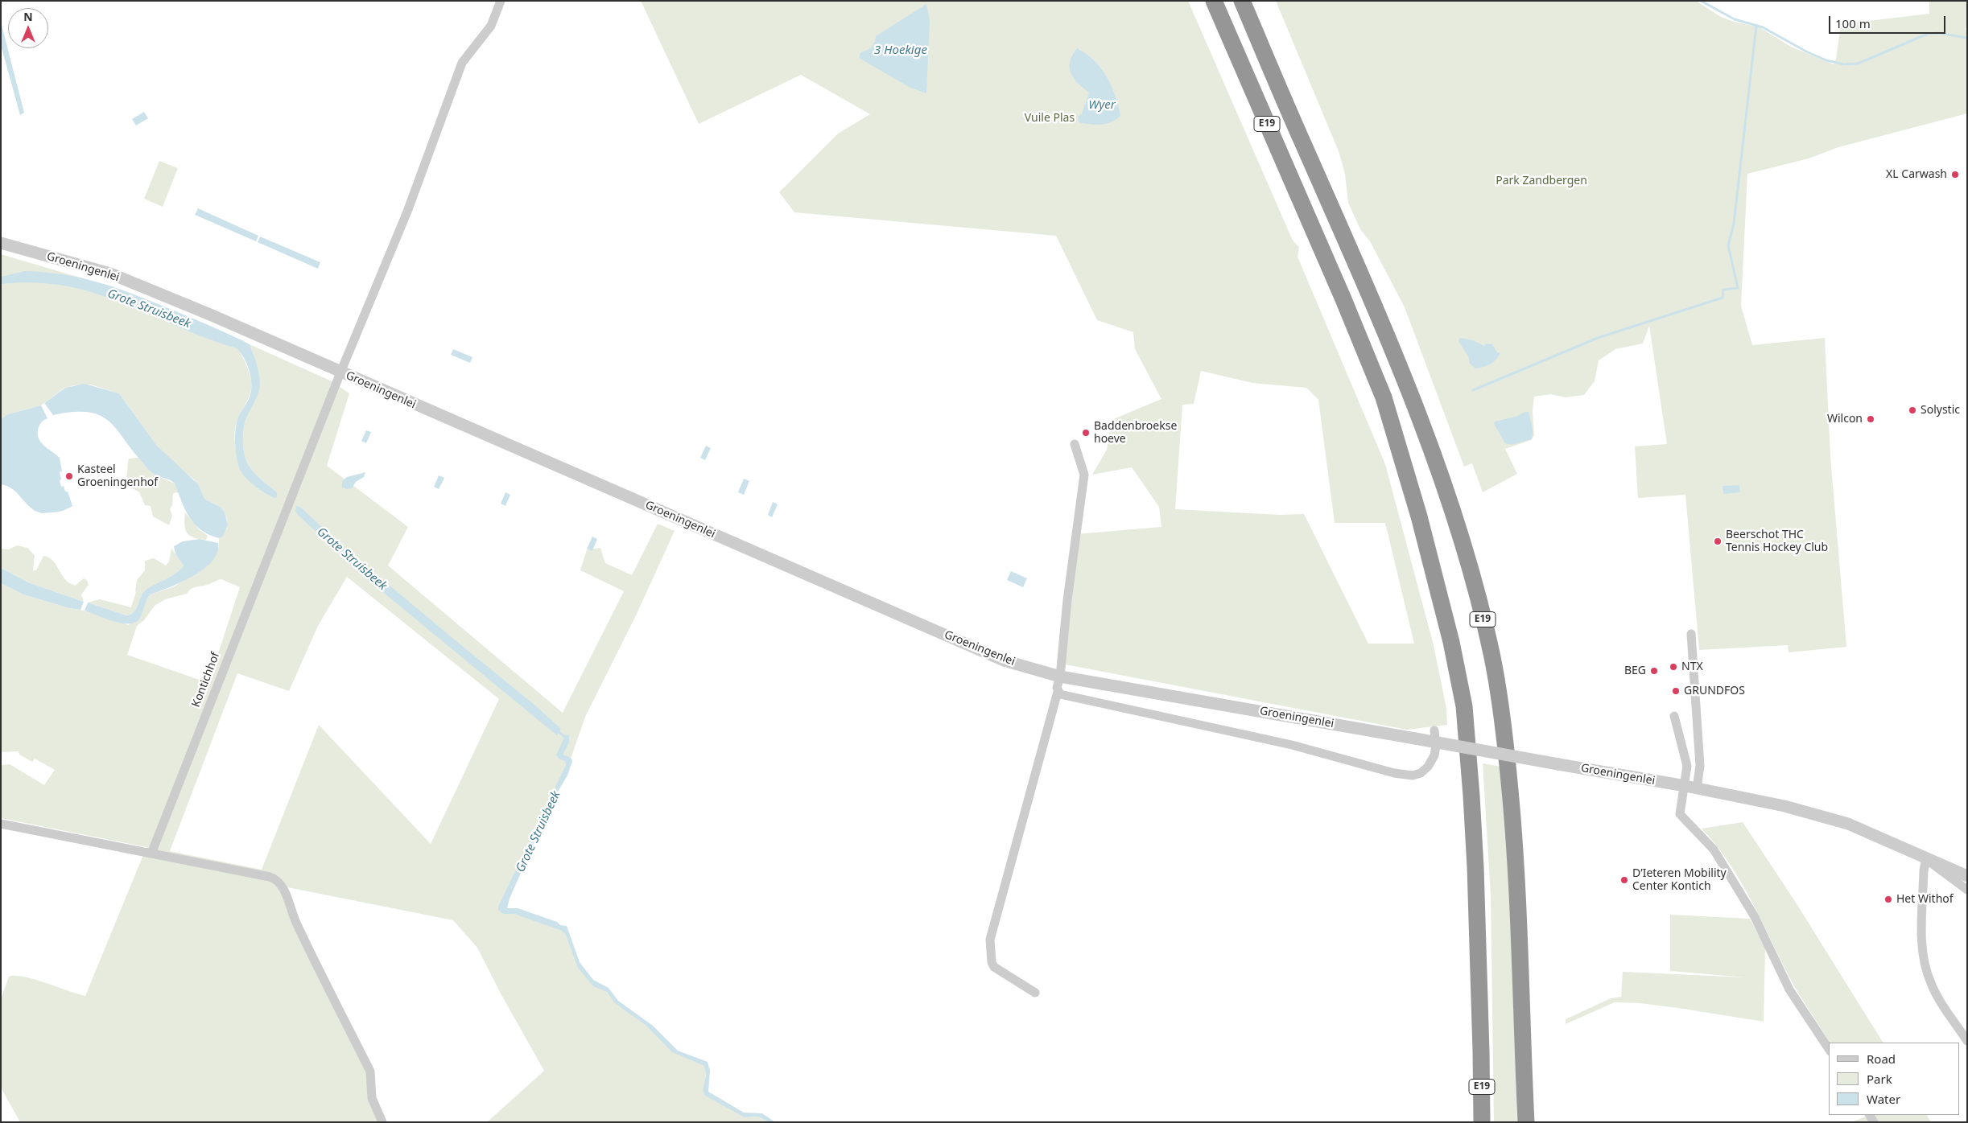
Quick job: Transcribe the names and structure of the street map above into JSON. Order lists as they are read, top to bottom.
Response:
{
  "streets": {
    "highway": ["E19"],
    "street": ["Groeningenlei", "Kontichhof"]
  },
  "crossings": [
    ["Groeningenlei", "Kontichhof"]
  ],
  "water": ["3 Hoekige", "Wyer", "Grote Struisbeek"],
  "parks": ["Vuile Plas", "Park Zandbergen"],
  "places": [
    "XL Carwash",
    "Solystic",
    "Wilcon",
    "Baddenbroekse hoeve",
    "Kasteel Groeningenhof",
    "Beerschot THC Tennis Hockey Club",
    "NTX",
    "BEG",
    "GRUNDFOS",
    "D’Ieteren Mobility Center Kontich",
    "Het Withof"
  ],
  "legend": ["Road", "Park", "Water"],
  "scale_bar": "100 m",
  "north": "top"
}
